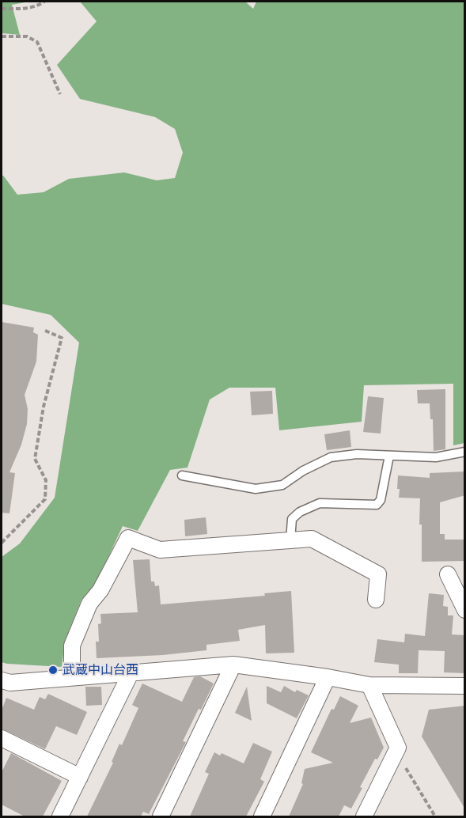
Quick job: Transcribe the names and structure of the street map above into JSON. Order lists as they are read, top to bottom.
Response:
{
  "places": ["武蔵中山台西"]
}
